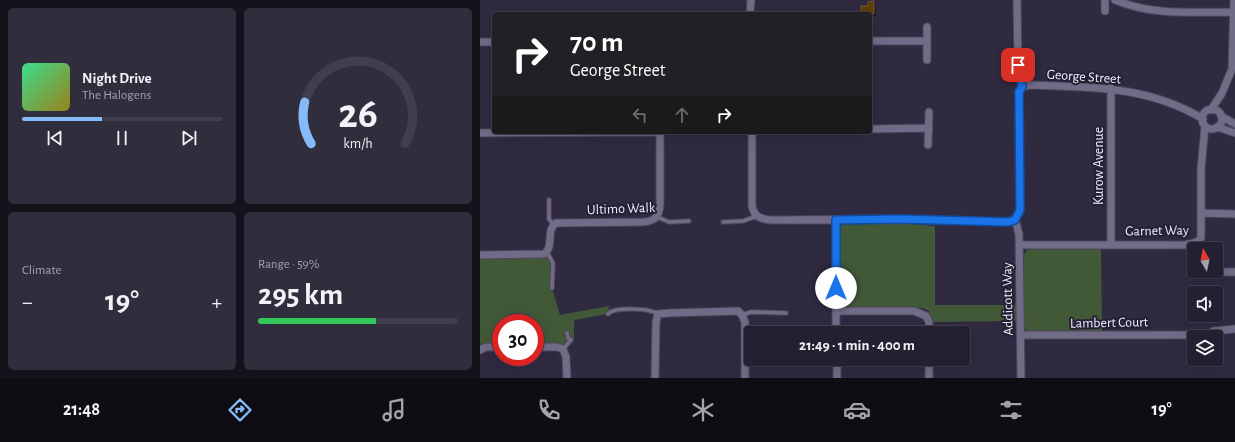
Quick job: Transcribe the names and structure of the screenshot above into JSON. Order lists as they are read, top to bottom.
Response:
{
  "streets": {
    "street": [
      "George Street",
      "Kurow Avenue",
      "Ultimo Walk",
      "Garnet Way",
      "Addicott Way",
      "Lambert Court"
    ]
  },
  "crossings": [
    ["George Street", "Kurow Avenue"],
    ["George Street", "Garnet Way"],
    ["Kurow Avenue", "Garnet Way"],
    ["Garnet Way", "Addicott Way"],
    ["Addicott Way", "Lambert Court"]
  ],
  "north": "top",
  "page": {
    "turn": ["70 m", "George Street"],
    "song": ["Night Drive", "The Halogens"],
    "tile": [
      "Climate",
      ["Range · 59%", "295 km"]
    ],
    "heat": ["−", "19°", "+"],
    "limit": "30",
    "trip": "21:49 · 1 min · 400 m",
    "tabs": ["21:48", "19°"],
    "gauge": ["26", "km/h"]
  }
}
